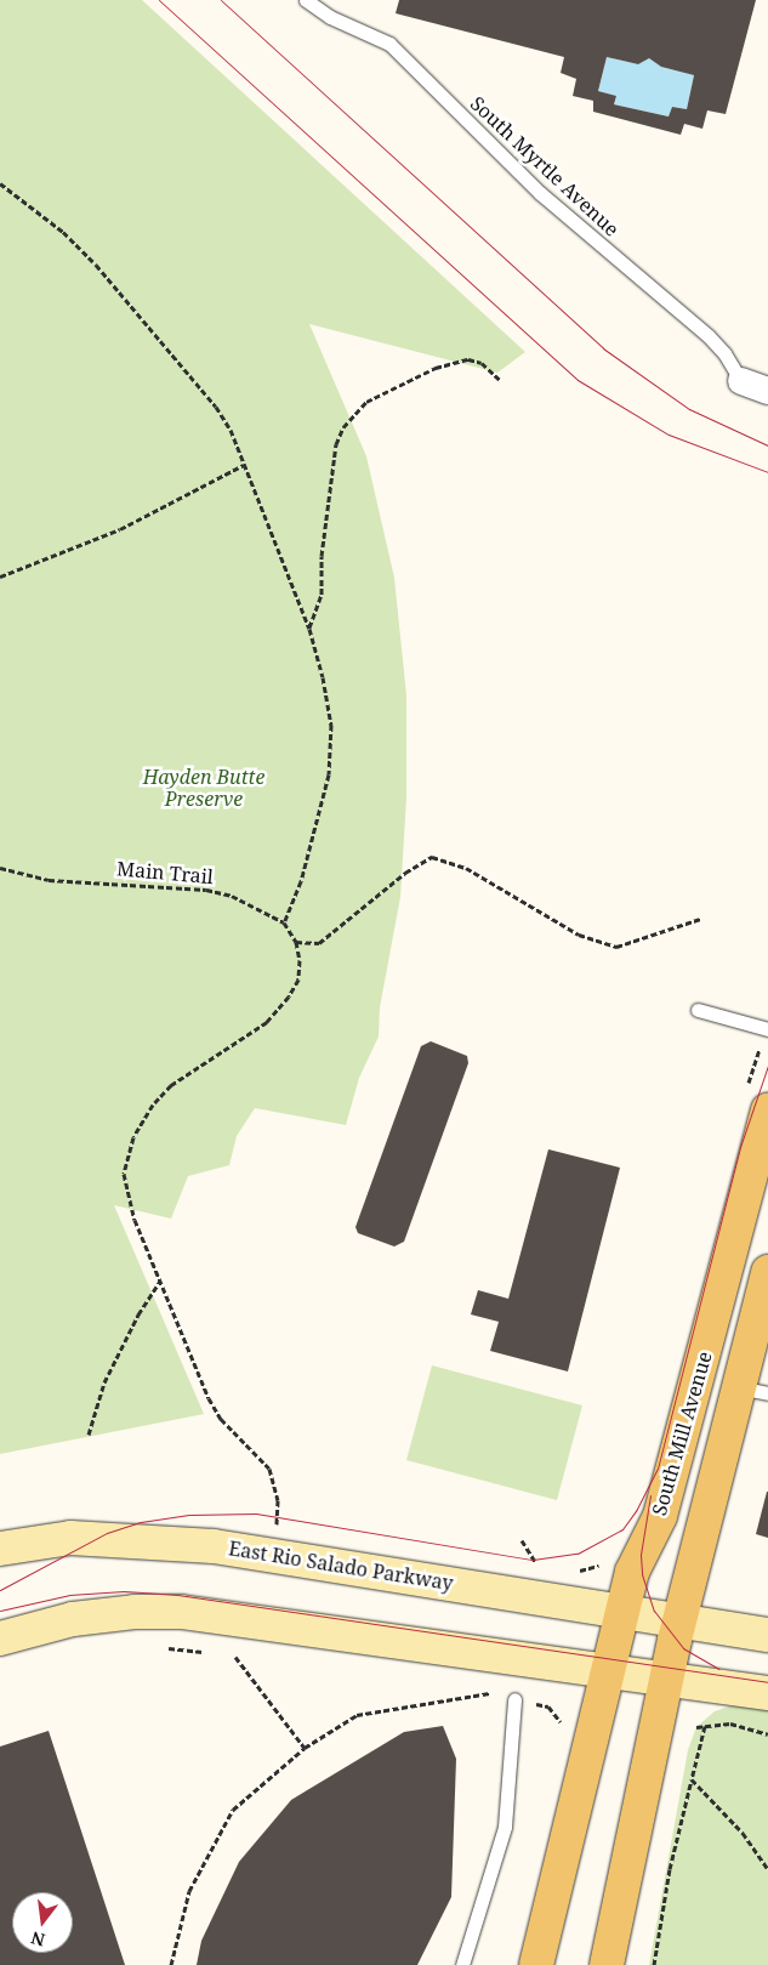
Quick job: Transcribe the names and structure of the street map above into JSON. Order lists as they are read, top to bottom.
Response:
{
  "streets": {
    "main road": ["South Mill Avenue", "East Rio Salado Parkway"],
    "lane": ["South Myrtle Avenue"],
    "path": ["Main Trail"]
  },
  "crossings": [
    ["South Mill Avenue", "East Rio Salado Parkway"]
  ],
  "parks": ["Hayden Butte Preserve"],
  "north": "bottom"
}
